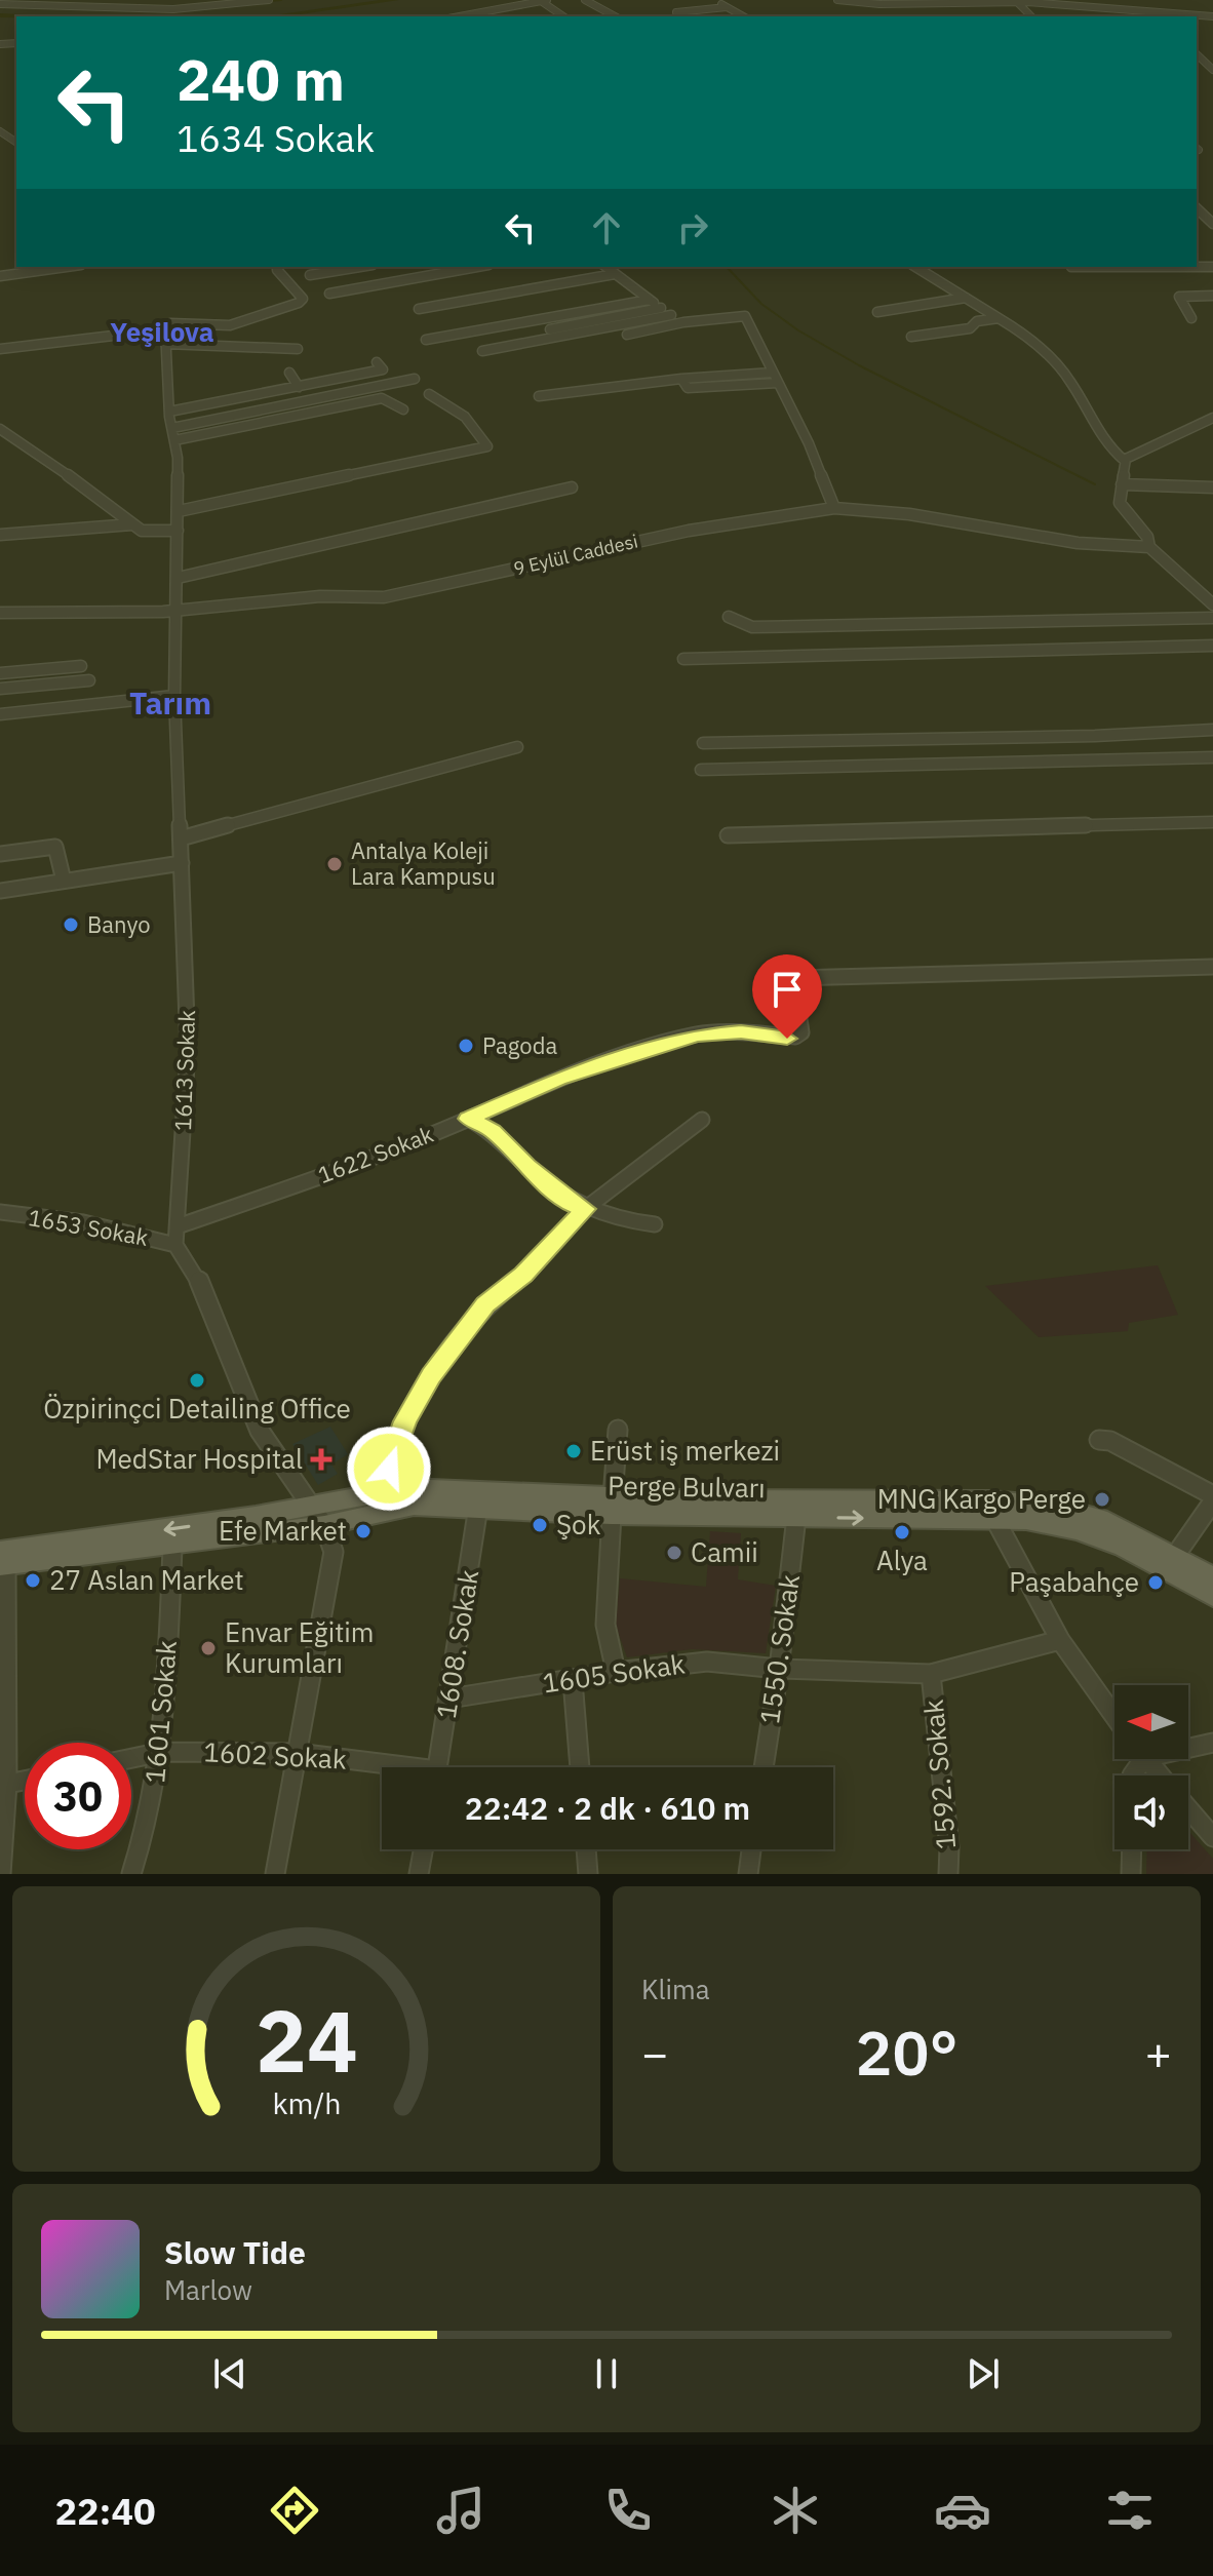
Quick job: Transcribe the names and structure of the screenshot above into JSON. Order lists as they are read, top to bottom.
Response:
{
  "streets": {
    "main road": ["Perge Bulvarı"],
    "street": [
      "9 Eylül Caddesi",
      "1613 Sokak",
      "1622 Sokak",
      "1653 Sokak",
      "1608. Sokak",
      "1550. Sokak",
      "1605 Sokak",
      "1601 Sokak",
      "1602 Sokak",
      "1592. Sokak"
    ]
  },
  "crossings": [
    ["9 Eylül Caddesi", "1613 Sokak"],
    ["1613 Sokak", "1622 Sokak"],
    ["1613 Sokak", "1653 Sokak"],
    ["Perge Bulvarı", "1608. Sokak"],
    ["Perge Bulvarı", "1550. Sokak"],
    ["Perge Bulvarı", "1601 Sokak"],
    ["1608. Sokak", "1605 Sokak"],
    ["1550. Sokak", "1605 Sokak"],
    ["1605 Sokak", "1592. Sokak"],
    ["1601 Sokak", "1602 Sokak"]
  ],
  "districts": ["Yeşilova", "Tarım"],
  "places": {
    "other": [
      "Antalya Koleji Lara Kampusu",
      "Banyo",
      "Pagoda",
      "Özpirinçci Detailing Office",
      "Erüst iş merkezi",
      "MNG Kargo Perge",
      "Şok",
      "Efe Market",
      "Alya",
      "Camii",
      "27 Aslan Market",
      "Paşabahçe",
      "Envar Eğitim Kurumları"
    ],
    "health": ["MedStar Hospital"]
  },
  "north": "left",
  "page": {
    "turn": ["240 m", "1634 Sokak"],
    "limit": "30",
    "trip": "22:42 · 2 dk · 610 m",
    "tile": "Klima",
    "heat": ["−", "20°", "+"],
    "song": ["Slow Tide", "Marlow"],
    "tabs": "22:40",
    "gauge": ["24", "km/h"]
  }
}
